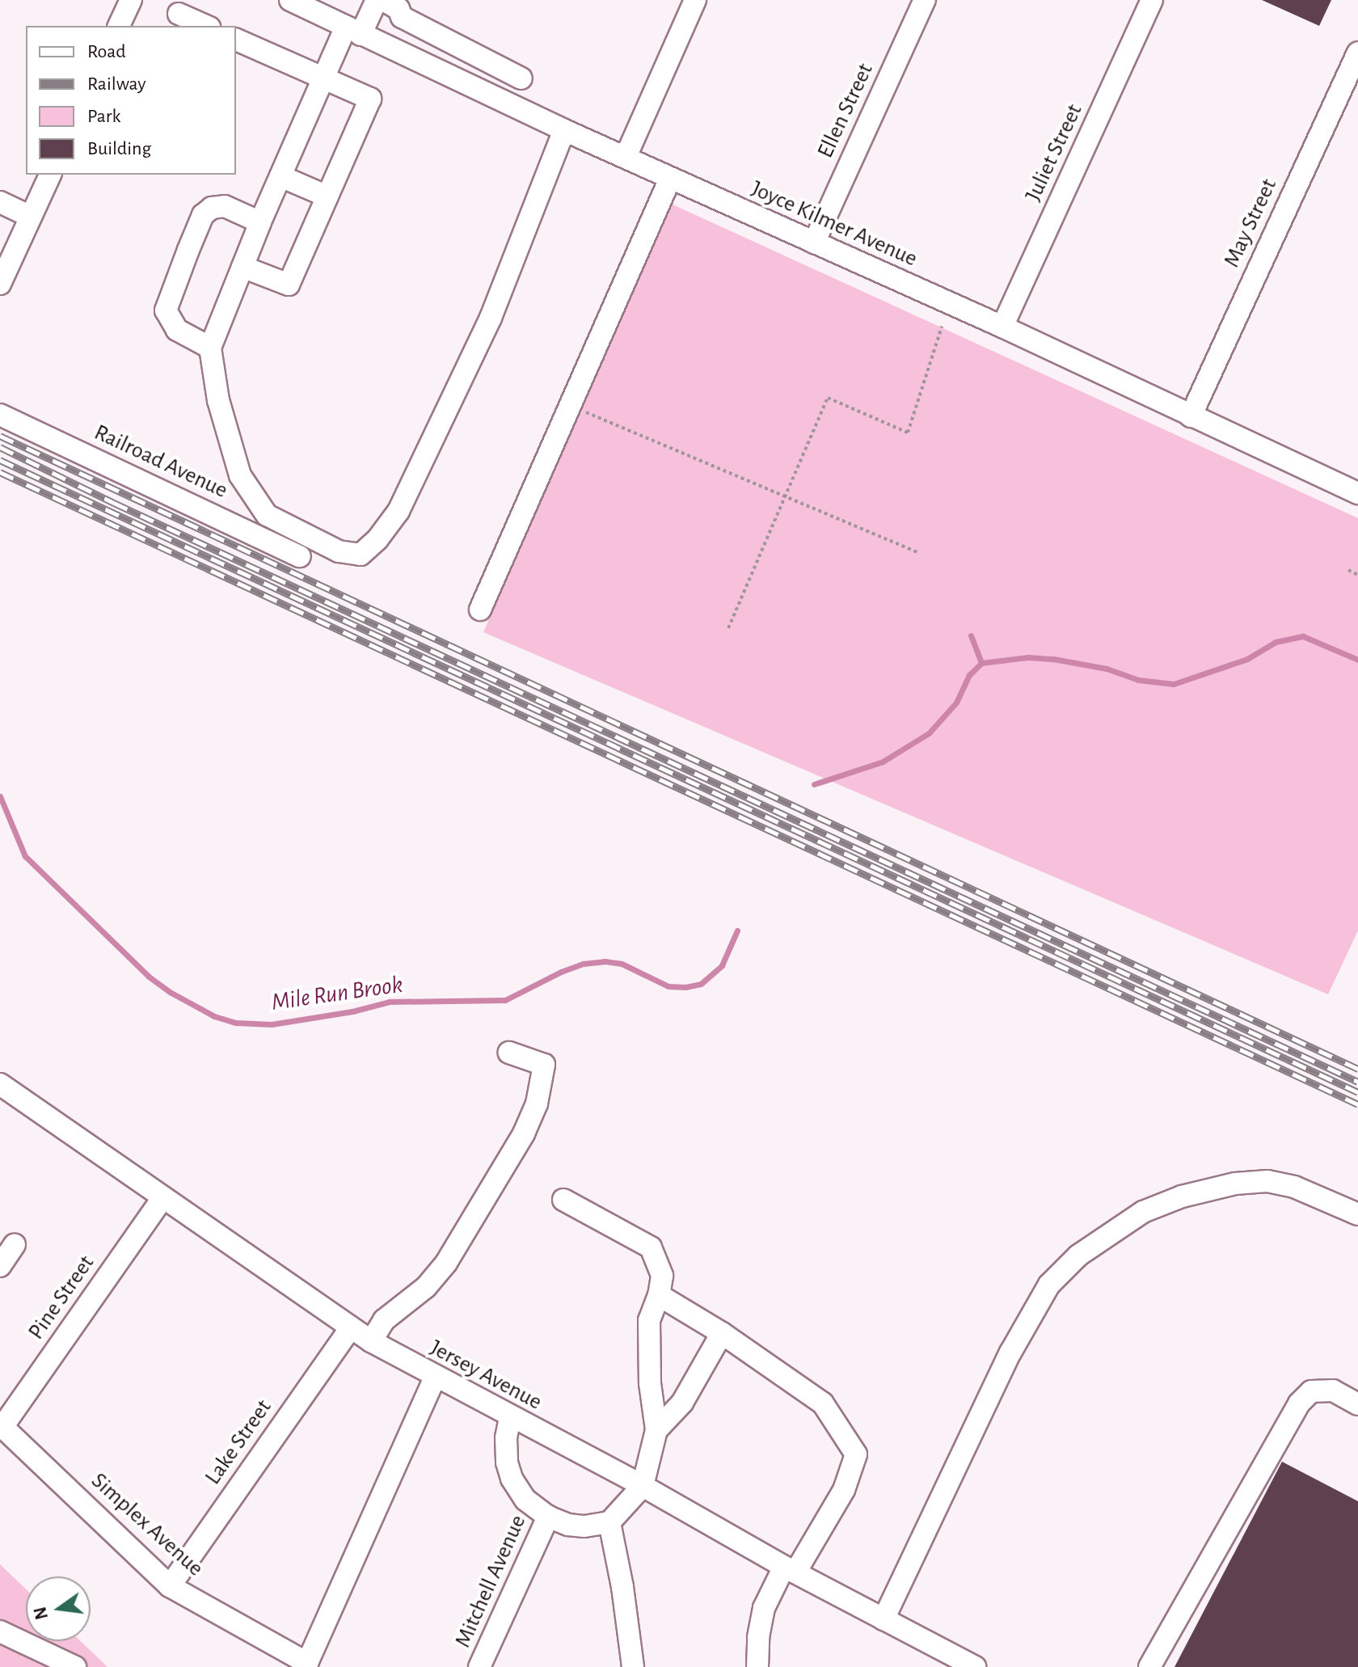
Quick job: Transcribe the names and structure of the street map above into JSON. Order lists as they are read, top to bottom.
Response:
{
  "streets": {
    "street": [
      "Ellen Street",
      "Juliet Street",
      "May Street",
      "Joyce Kilmer Avenue",
      "Railroad Avenue",
      "Pine Street",
      "Jersey Avenue",
      "Lake Street",
      "Simplex Avenue",
      "Mitchell Avenue"
    ]
  },
  "crossings": [
    ["Ellen Street", "Joyce Kilmer Avenue"],
    ["Juliet Street", "Joyce Kilmer Avenue"],
    ["May Street", "Joyce Kilmer Avenue"],
    ["Pine Street", "Jersey Avenue"],
    ["Pine Street", "Simplex Avenue"],
    ["Jersey Avenue", "Lake Street"],
    ["Jersey Avenue", "Simplex Avenue"],
    ["Lake Street", "Simplex Avenue"]
  ],
  "water": ["Mile Run Brook"],
  "legend": [
    "Road",
    "Railway",
    "Park",
    "Building"
  ],
  "north": "left"
}
